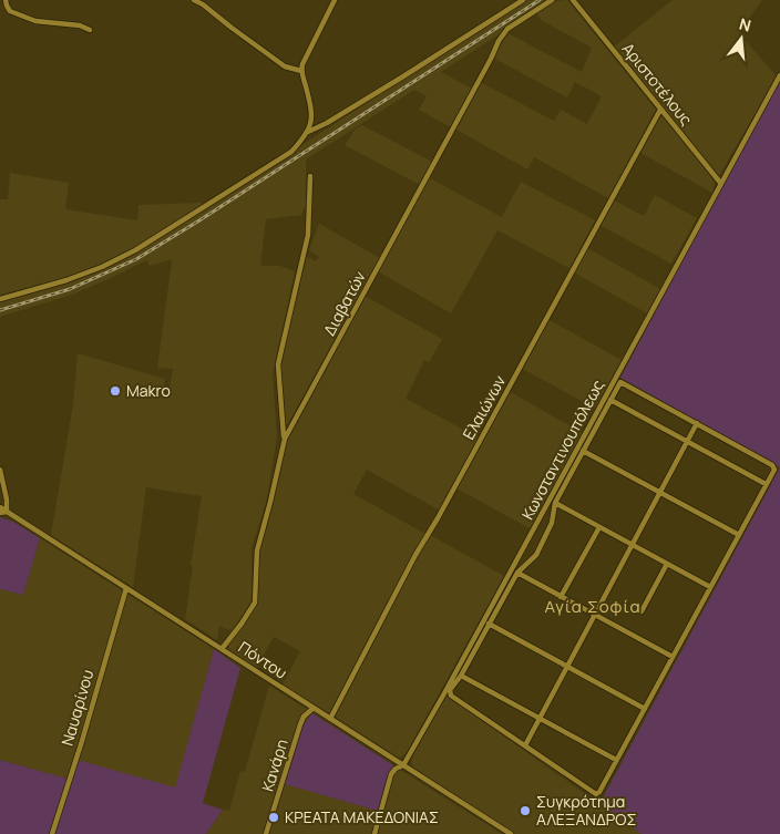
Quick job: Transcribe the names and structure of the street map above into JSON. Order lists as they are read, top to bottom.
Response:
{
  "streets": {
    "street": [
      "Αριστοτέλους",
      "Διαβατών",
      "Ελαιώνων",
      "Κωνσταντινουπόλεως",
      "Πόντου",
      "Ναυαρίνου",
      "Κανάρη"
    ]
  },
  "crossings": [
    ["Αριστοτέλους", "Ελαιώνων"],
    ["Αριστοτέλους", "Κωνσταντινουπόλεως"],
    ["Διαβατών", "Πόντου"],
    ["Ελαιώνων", "Πόντου"],
    ["Κωνσταντινουπόλεως", "Πόντου"],
    ["Πόντου", "Ναυαρίνου"],
    ["Πόντου", "Κανάρη"]
  ],
  "districts": ["Αγία Σοφία"],
  "places": ["Makro", "Συγκρότημα ΑΛΕΞΑΝΔΡΟΣ", "ΚΡΕΑΤΑ ΜΑΚΕΔΟΝΙΑΣ"],
  "north": "top"
}
